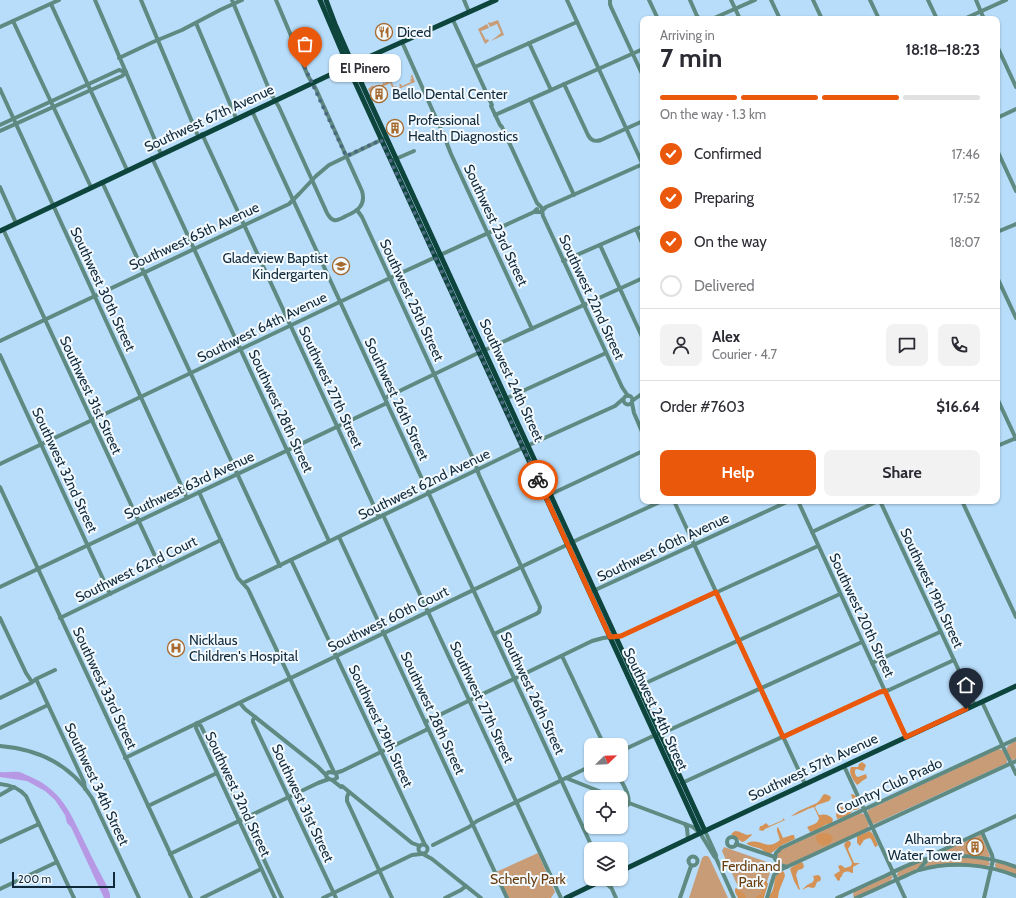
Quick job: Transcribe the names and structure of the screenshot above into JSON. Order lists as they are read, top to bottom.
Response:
{
  "streets": {
    "main road": ["Southwest 67th Avenue", "Southwest 24th Street", "Southwest 57th Avenue"],
    "street": [
      "Southwest 23rd Street",
      "Southwest 65th Avenue",
      "Southwest 30th Street",
      "Southwest 22nd Street",
      "Southwest 25th Street",
      "Southwest 64th Avenue",
      "Southwest 27th Street",
      "Southwest 31st Street",
      "Southwest 26th Street",
      "Southwest 28th Street",
      "Southwest 32nd Street",
      "Southwest 62nd Avenue",
      "Southwest 63rd Avenue",
      "Southwest 60th Avenue",
      "Southwest 62nd Court",
      "Southwest 19th Street",
      "Southwest 20th Street",
      "Southwest 60th Court",
      "Southwest 33rd Street",
      "Southwest 29th Street",
      "Southwest 34th Street",
      "Country Club Prado"
    ]
  },
  "crossings": [
    ["Southwest 67th Avenue", "Southwest 23rd Street"],
    ["Southwest 67th Avenue", "Southwest 30th Street"],
    ["Southwest 67th Avenue", "Southwest 22nd Street"],
    ["Southwest 67th Avenue", "Southwest 24th Street"],
    ["Southwest 67th Avenue", "Southwest 27th Street"],
    ["Southwest 67th Avenue", "Southwest 31st Street"],
    ["Southwest 67th Avenue", "Southwest 26th Street"],
    ["Southwest 67th Avenue", "Southwest 28th Street"],
    ["Southwest 23rd Street", "Southwest 64th Avenue"],
    ["Southwest 65th Avenue", "Southwest 30th Street"],
    ["Southwest 65th Avenue", "Southwest 24th Street"],
    ["Southwest 65th Avenue", "Southwest 27th Street"],
    ["Southwest 65th Avenue", "Southwest 31st Street"],
    ["Southwest 65th Avenue", "Southwest 26th Street"],
    ["Southwest 65th Avenue", "Southwest 28th Street"],
    ["Southwest 30th Street", "Southwest 64th Avenue"],
    ["Southwest 30th Street", "Southwest 63rd Avenue"],
    ["Southwest 22nd Street", "Southwest 64th Avenue"],
    ["Southwest 22nd Street", "Southwest 62nd Avenue"],
    ["Southwest 25th Street", "Southwest 64th Avenue"],
    ["Southwest 25th Street", "Southwest 26th Street"],
    ["Southwest 25th Street", "Southwest 62nd Avenue"],
    ["Southwest 25th Street", "Southwest 60th Court"],
    ["Southwest 64th Avenue", "Southwest 24th Street"],
    ["Southwest 64th Avenue", "Southwest 27th Street"],
    ["Southwest 64th Avenue", "Southwest 31st Street"],
    ["Southwest 64th Avenue", "Southwest 26th Street"],
    ["Southwest 64th Avenue", "Southwest 28th Street"],
    ["Southwest 64th Avenue", "Southwest 32nd Street"],
    ["Southwest 24th Street", "Southwest 62nd Avenue"],
    ["Southwest 24th Street", "Southwest 60th Avenue"],
    ["Southwest 24th Street", "Southwest 60th Court"],
    ["Southwest 24th Street", "Southwest 57th Avenue"],
    ["Southwest 27th Street", "Southwest 62nd Avenue"],
    ["Southwest 27th Street", "Southwest 63rd Avenue"],
    ["Southwest 27th Street", "Southwest 60th Court"],
    ["Southwest 31st Street", "Southwest 63rd Avenue"],
    ["Southwest 31st Street", "Southwest 62nd Court"],
    ["Southwest 26th Street", "Southwest 62nd Avenue"],
    ["Southwest 26th Street", "Southwest 63rd Avenue"],
    ["Southwest 26th Street", "Southwest 60th Court"],
    ["Southwest 28th Street", "Southwest 62nd Avenue"],
    ["Southwest 28th Street", "Southwest 63rd Avenue"],
    ["Southwest 28th Street", "Southwest 60th Court"],
    ["Southwest 32nd Street", "Southwest 63rd Avenue"],
    ["Southwest 32nd Street", "Southwest 62nd Court"],
    ["Southwest 32nd Street", "Southwest 60th Court"],
    ["Southwest 62nd Avenue", "Southwest 29th Street"],
    ["Southwest 63rd Avenue", "Southwest 33rd Street"],
    ["Southwest 62nd Court", "Southwest 33rd Street"],
    ["Southwest 19th Street", "Southwest 57th Avenue"],
    ["Southwest 20th Street", "Southwest 57th Avenue"],
    ["Southwest 60th Court", "Southwest 33rd Street"],
    ["Southwest 60th Court", "Southwest 29th Street"]
  ],
  "parks": ["Ferdinand Park", "Schenly Park"],
  "places": {
    "restaurant": ["Diced"],
    "other": ["El Pinero"],
    "building": ["Bello Dental Center", "Professional Health Diagnostics", "Alhambra Water Tower"],
    "school or university": ["Gladeview Baptist Kindergarten"],
    "hospital": ["Nicklaus Children's Hospital"]
  },
  "scale_bar": "200 m",
  "north": "top right",
  "page": {
    "heading": ["7 min", "Arriving in", "18:18–18:23"],
    "panel": [
      "Alex",
      "Courier · 4.7",
      "Order #7603",
      "$16.64"
    ],
    "bubble": "El Pinero",
    "bar": "On the way · 1.3 km",
    "list": [
      ["Confirmed", "17:46"],
      ["Preparing", "17:52"],
      ["On the way", "18:07"],
      "Delivered"
    ],
    "buttons": ["Help", "Share"],
    "scale": "200 m"
  }
}
